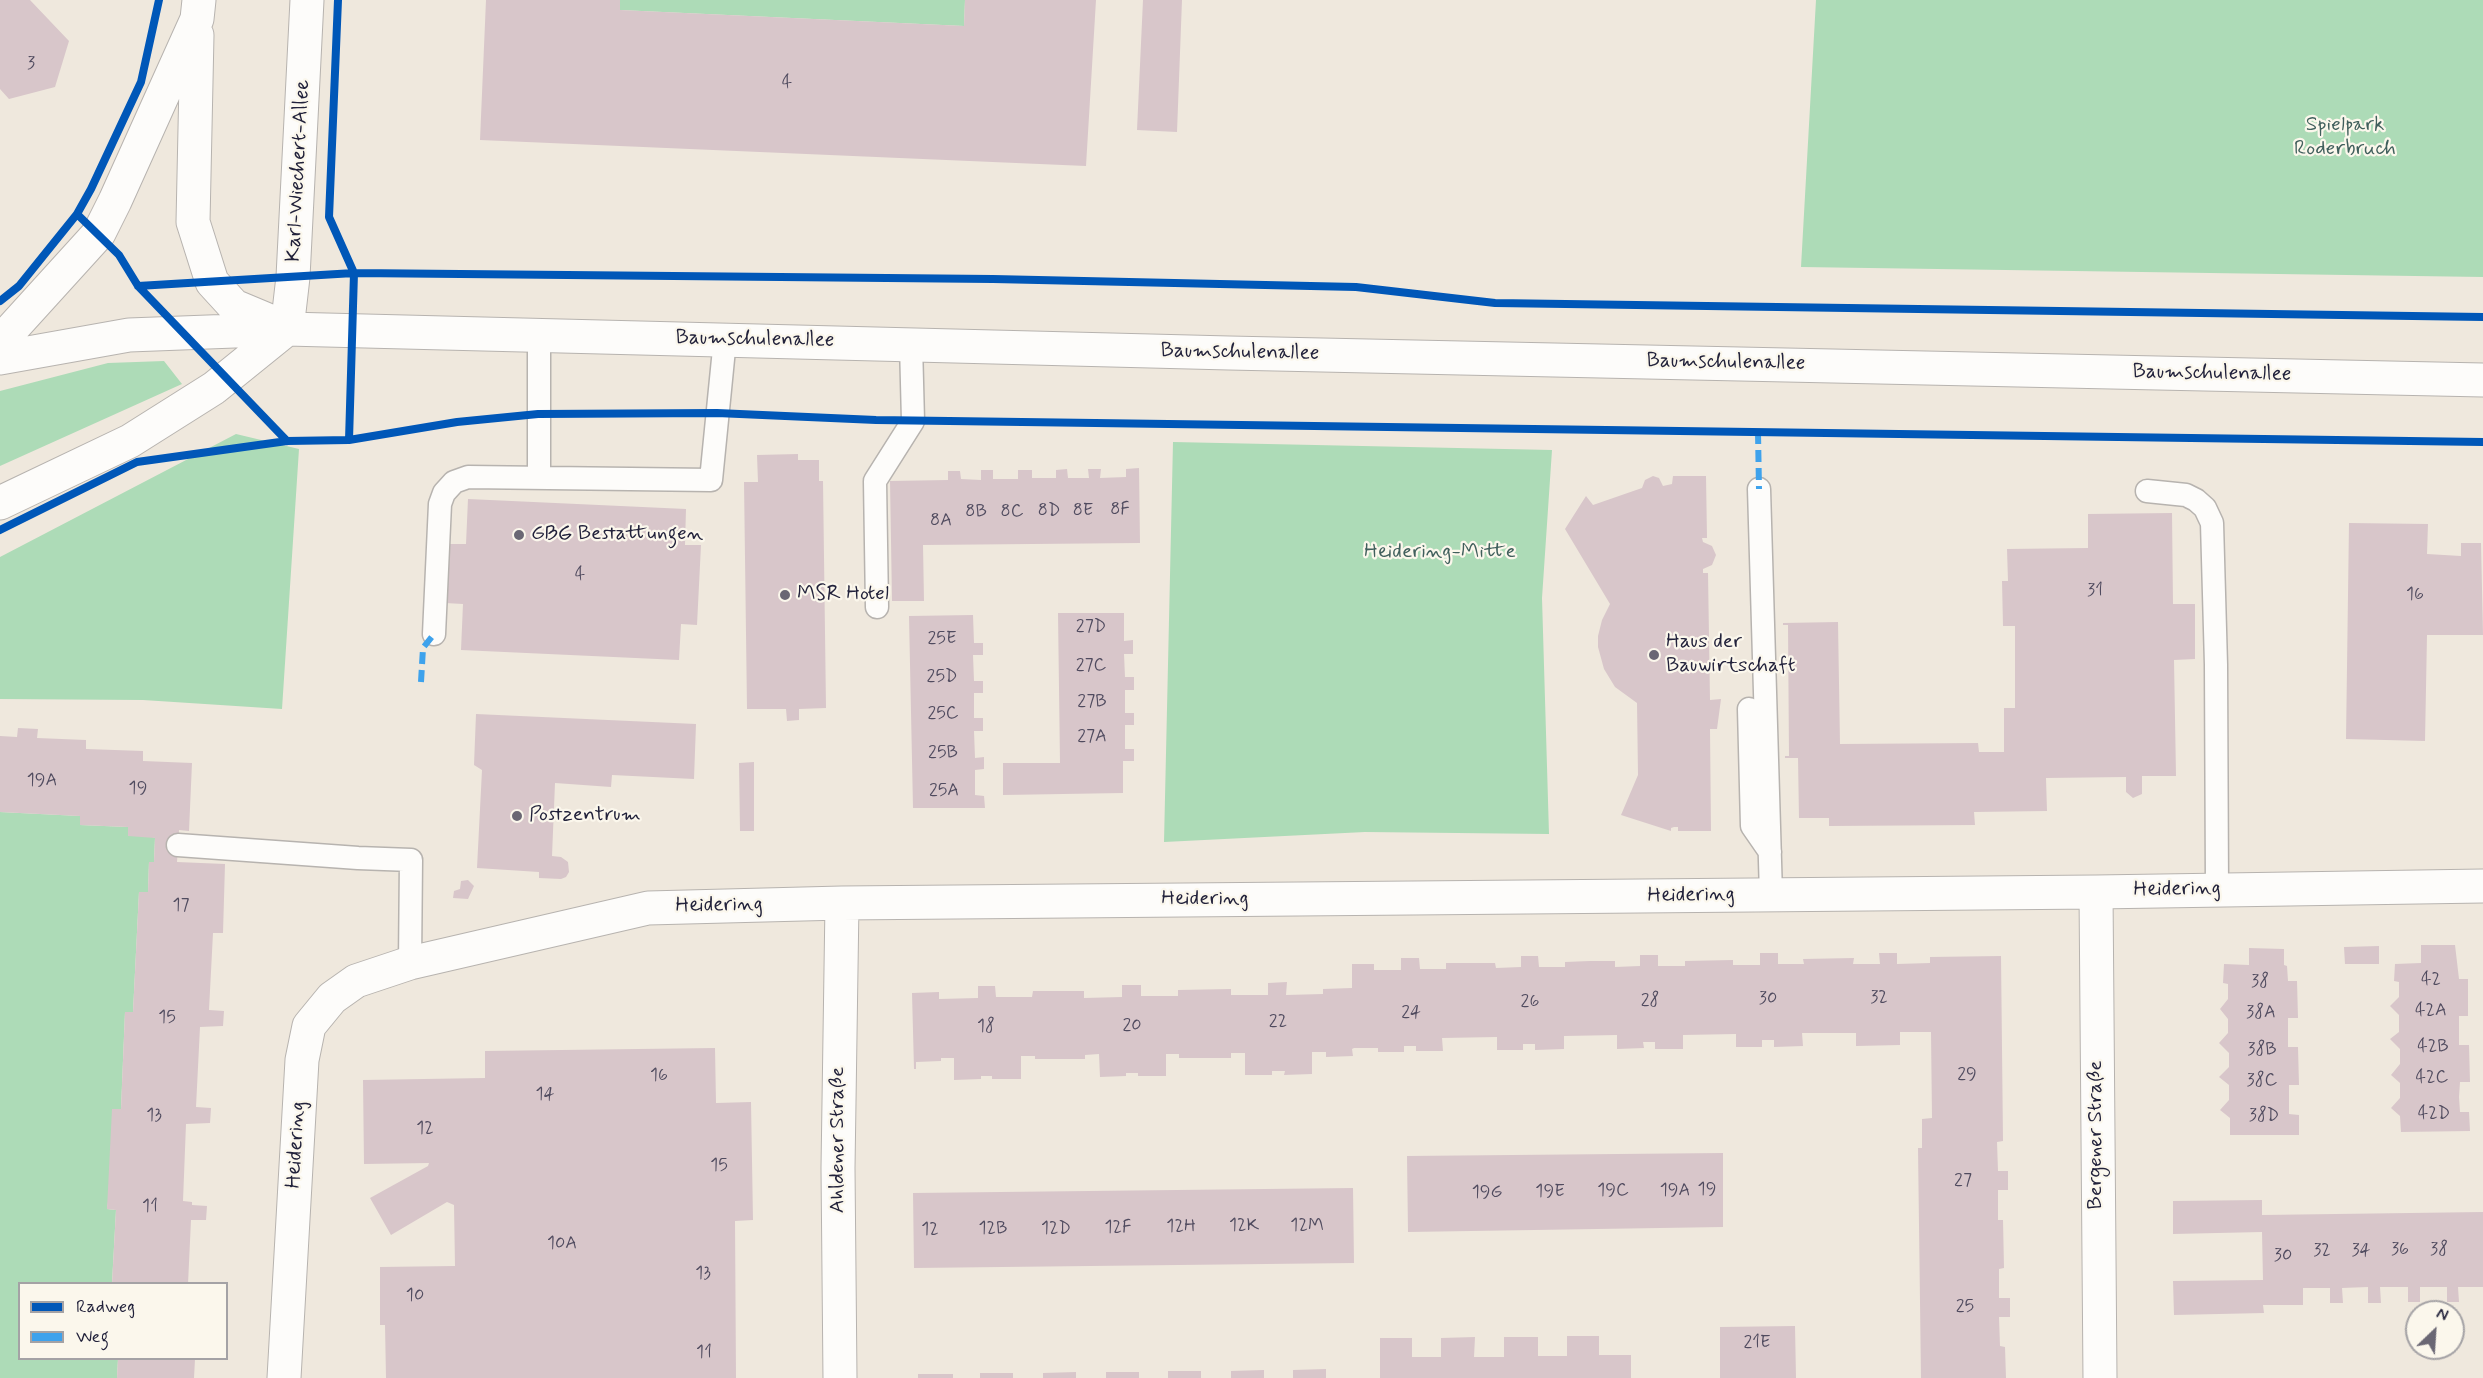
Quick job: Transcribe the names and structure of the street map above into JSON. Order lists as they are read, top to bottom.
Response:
{
  "streets": {
    "main road": [
      "Karl-Wiechert-Allee",
      "Baumschulenallee",
      "Heidering",
      "Bergener Straße",
      "Ahldener Straße"
    ]
  },
  "crossings": [
    ["Karl-Wiechert-Allee", "Baumschulenallee"],
    ["Heidering", "Bergener Straße"],
    ["Heidering", "Ahldener Straße"]
  ],
  "parks": ["Spielpark Roderbruch", "Heidering-Mitte"],
  "places": [
    "GBG Bestattungen",
    "MSR Hotel",
    "Haus der Bauwirtschaft",
    "Postzentrum"
  ],
  "house_numbers": [
    "3",
    "4",
    "8F",
    "8D",
    "8E",
    "8B",
    "8C",
    "8A",
    "4",
    "31",
    "16",
    "27D",
    "25E",
    "27C",
    "25D",
    "27B",
    "25C",
    "27A",
    "25B",
    "19A",
    "19",
    "25A",
    "17",
    "42",
    "38",
    "32",
    "30",
    "28",
    "26",
    "42A",
    "24",
    "38A",
    "15",
    "22",
    "20",
    "18",
    "42B",
    "38B",
    "29",
    "16",
    "42C",
    "38C",
    "14",
    "42D",
    "13",
    "38D",
    "12",
    "15",
    "27",
    "19",
    "19C",
    "19A",
    "19E",
    "19G",
    "11",
    "12K",
    "12M",
    "12H",
    "12F",
    "12B",
    "12D",
    "12",
    "10A",
    "36",
    "38",
    "32",
    "34",
    "30",
    "13",
    "10",
    "25",
    "21E",
    "11"
  ],
  "legend": ["Radweg", "Weg"],
  "north": "top right"
}
